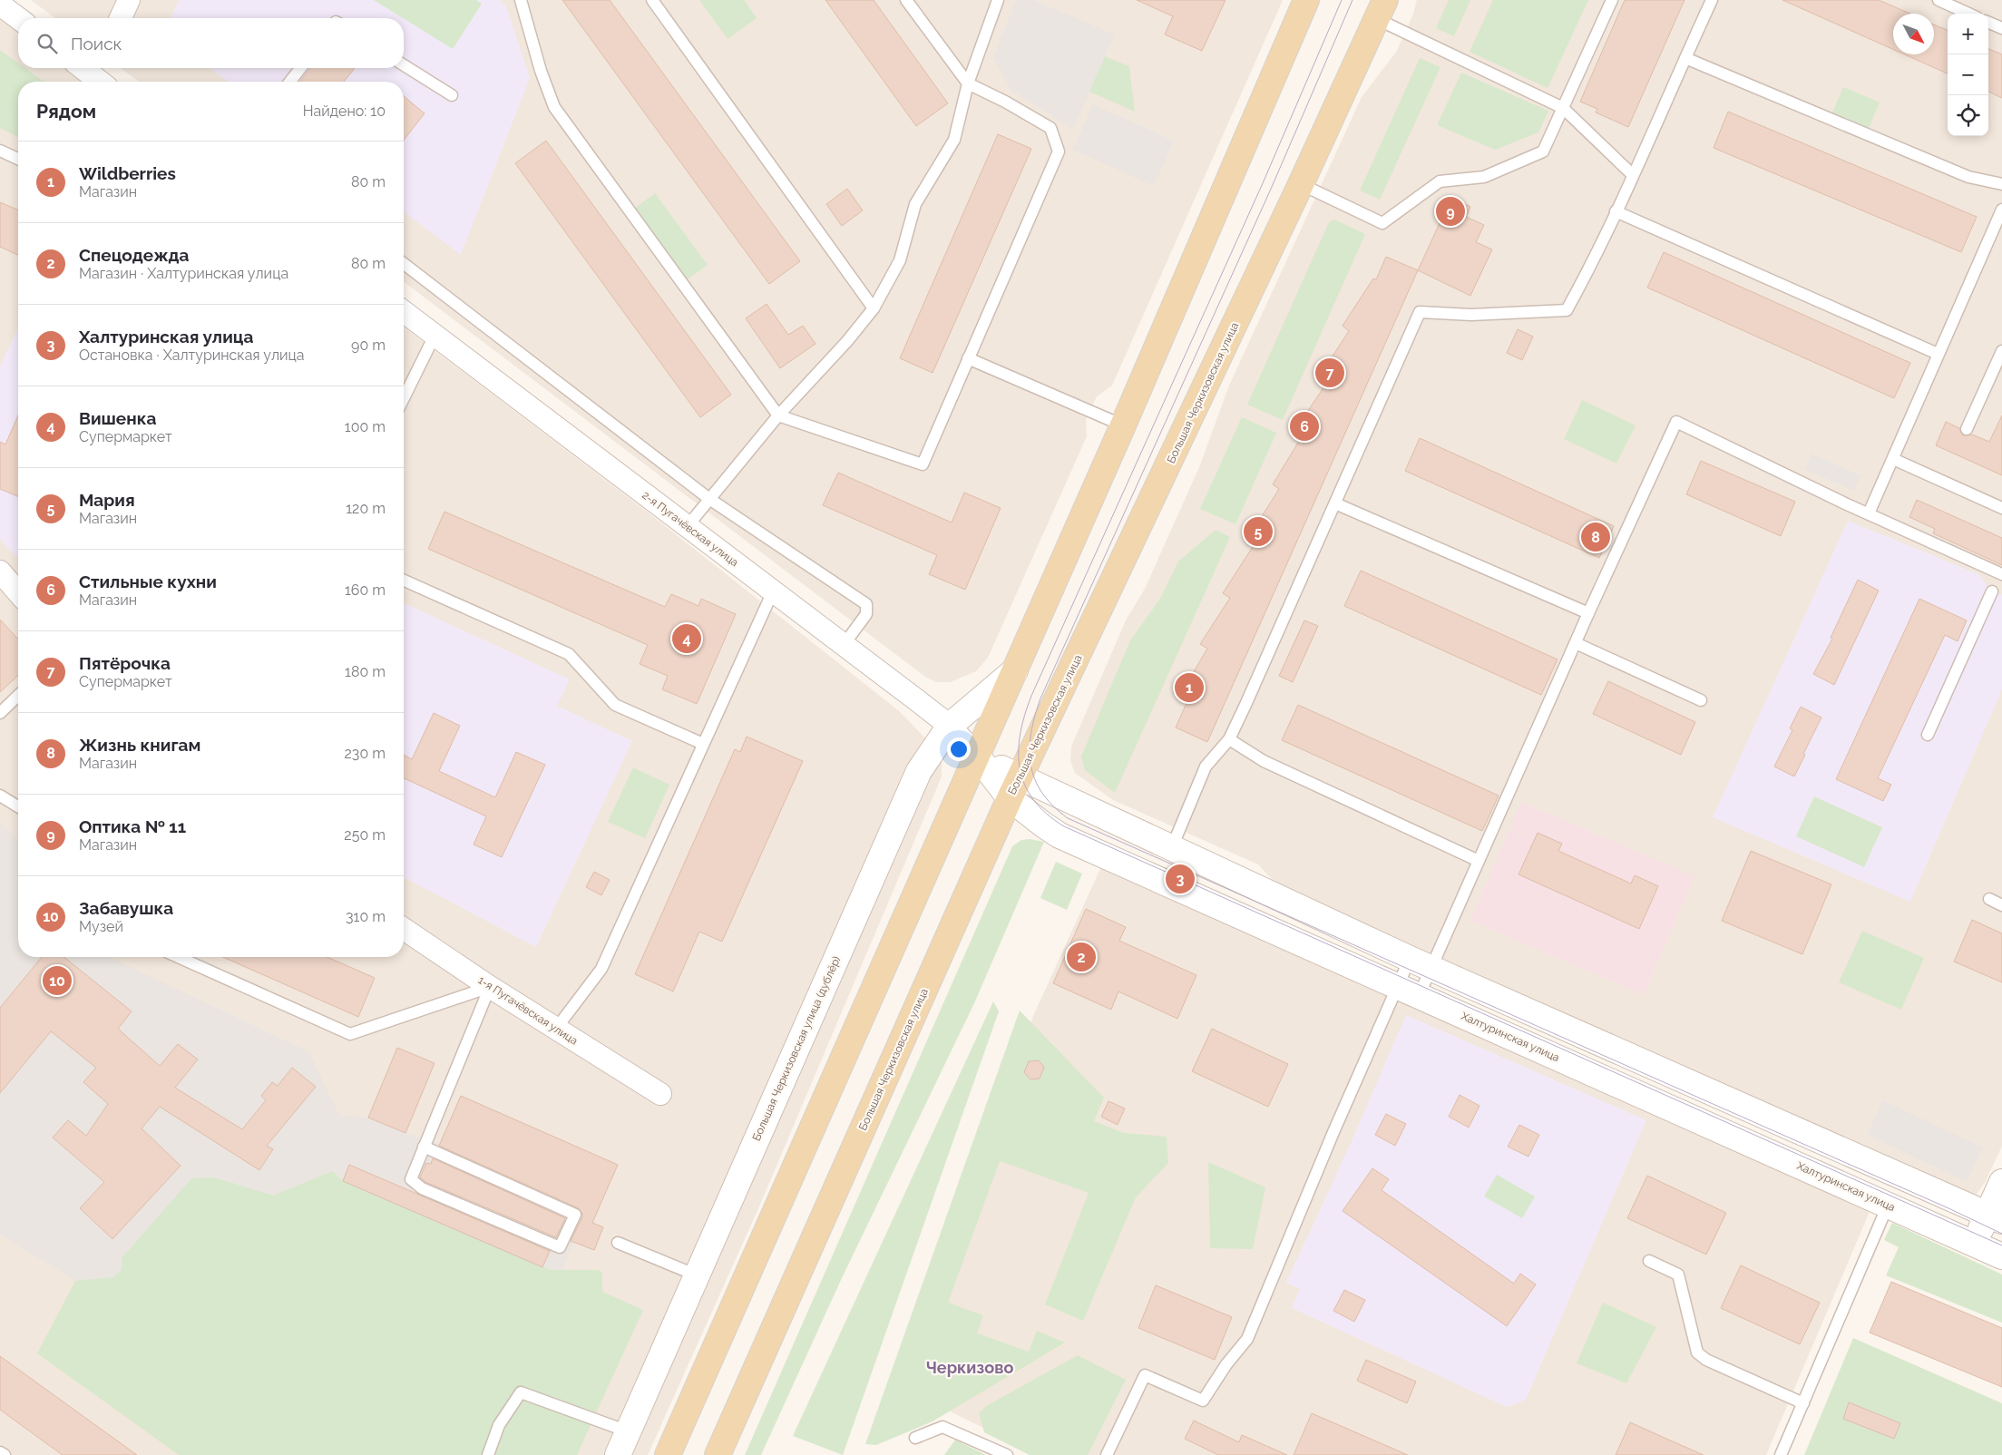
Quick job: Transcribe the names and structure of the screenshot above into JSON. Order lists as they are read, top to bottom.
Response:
{
  "streets": {
    "main road": ["Большая Черкизовская улица"],
    "street": [
      "2-я Пугачёвская улица",
      "1-я Пугачёвская улица",
      "Халтуринская улица",
      "Большая Черкизовская улица (дублёр)"
    ]
  },
  "crossings": [
    ["Большая Черкизовская улица", "Халтуринская улица"],
    ["2-я Пугачёвская улица", "Халтуринская улица"],
    ["2-я Пугачёвская улица", "Большая Черкизовская улица (дублёр)"]
  ],
  "districts": ["Черкизово"],
  "north": "bottom right",
  "page": {
    "map_buttons": ["+", "−"],
    "search": "Поиск",
    "heading": ["Рядом", "Найдено: 10"],
    "list": [
      {
        "mark": "1",
        "name": "Wildberries",
        "note": "Магазин",
        "value": "80 m"
      },
      {
        "mark": "2",
        "name": "Спецодежда",
        "note": "Магазин · Халтуринская улица",
        "value": "80 m"
      },
      {
        "mark": "3",
        "name": "Халтуринская улица",
        "note": "Остановка · Халтуринская улица",
        "value": "90 m"
      },
      {
        "mark": "4",
        "name": "Вишенка",
        "note": "Супермаркет",
        "value": "100 m"
      },
      {
        "mark": "5",
        "name": "Мария",
        "note": "Магазин",
        "value": "120 m"
      },
      {
        "mark": "6",
        "name": "Стильные кухни",
        "note": "Магазин",
        "value": "160 m"
      },
      {
        "mark": "7",
        "name": "Пятёрочка",
        "note": "Супермаркет",
        "value": "180 m"
      },
      {
        "mark": "8",
        "name": "Жизнь книгам",
        "note": "Магазин",
        "value": "230 m"
      },
      {
        "mark": "9",
        "name": "Оптика № 11",
        "note": "Магазин",
        "value": "250 m"
      },
      {
        "mark": "10",
        "name": "Забавушка",
        "note": "Музей",
        "value": "310 m"
      }
    ],
    "pins": [
      "9",
      "7",
      "6",
      "5",
      "8",
      "4",
      "1",
      "3",
      "2",
      "10"
    ]
  }
}
